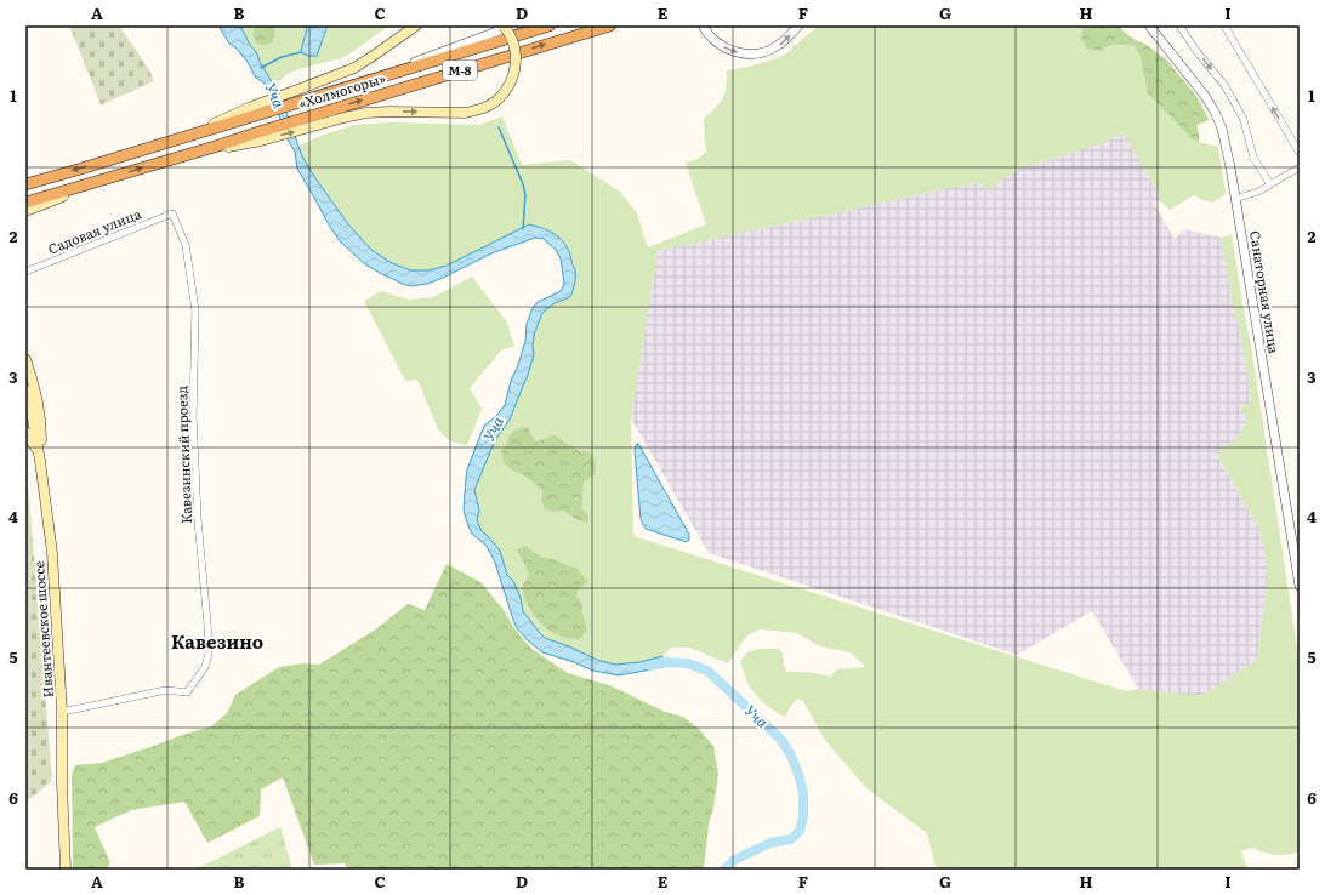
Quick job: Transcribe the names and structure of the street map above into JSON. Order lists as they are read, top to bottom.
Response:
{
  "streets": {
    "highway": ["М-8", "«Холмогоры»"],
    "main road": ["Ивантеевское шоссе"],
    "street": ["Садовая улица", "Санаторная улица", "Кавезинский проезд"]
  },
  "crossings": [
    ["Садовая улица", "Кавезинский проезд"],
    ["Кавезинский проезд", "Ивантеевское шоссе"]
  ],
  "districts": ["Кавезино"],
  "water": ["Уча"],
  "grid": {
    "columns": [
      "A",
      "B",
      "C",
      "D",
      "E",
      "F",
      "G",
      "H",
      "I"
    ],
    "rows": [
      "1",
      "2",
      "3",
      "4",
      "5",
      "6"
    ]
  }
}
